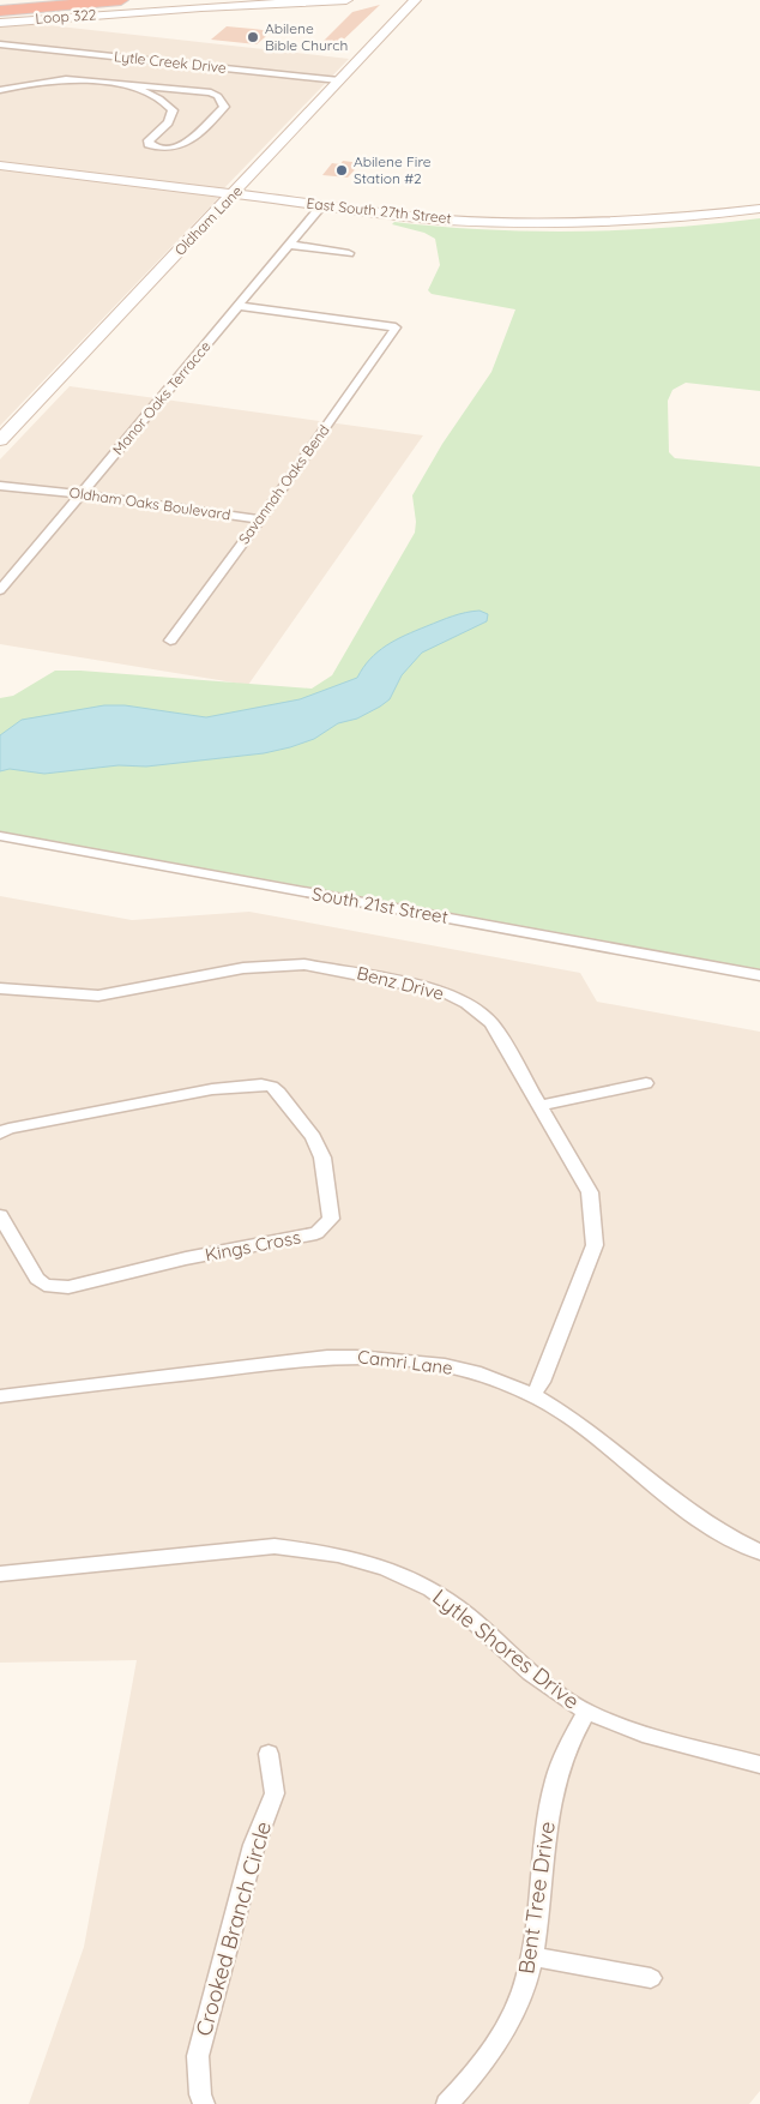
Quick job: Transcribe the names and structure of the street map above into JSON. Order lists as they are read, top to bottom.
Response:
{
  "streets": {
    "main road": ["Loop 322", "East South 27th Street", "Oldham Lane"],
    "street": [
      "Lytle Creek Drive",
      "Manor Oaks Terracce",
      "Savannah Oaks Bend",
      "Oldham Oaks Boulevard",
      "South 21st Street",
      "Benz Drive",
      "Kings Cross",
      "Camri Lane",
      "Lytle Shores Drive",
      "Bent Tree Drive",
      "Crooked Branch Circle"
    ]
  },
  "crossings": [
    ["Lytle Creek Drive", "Oldham Lane"],
    ["East South 27th Street", "Oldham Lane"],
    ["East South 27th Street", "Manor Oaks Terracce"],
    ["Manor Oaks Terracce", "Savannah Oaks Bend"],
    ["Manor Oaks Terracce", "Oldham Oaks Boulevard"],
    ["Savannah Oaks Bend", "Oldham Oaks Boulevard"],
    ["Benz Drive", "Camri Lane"],
    ["Lytle Shores Drive", "Bent Tree Drive"]
  ],
  "places": ["Abilene Bible Church", "Abilene Fire Station #2"]
}
